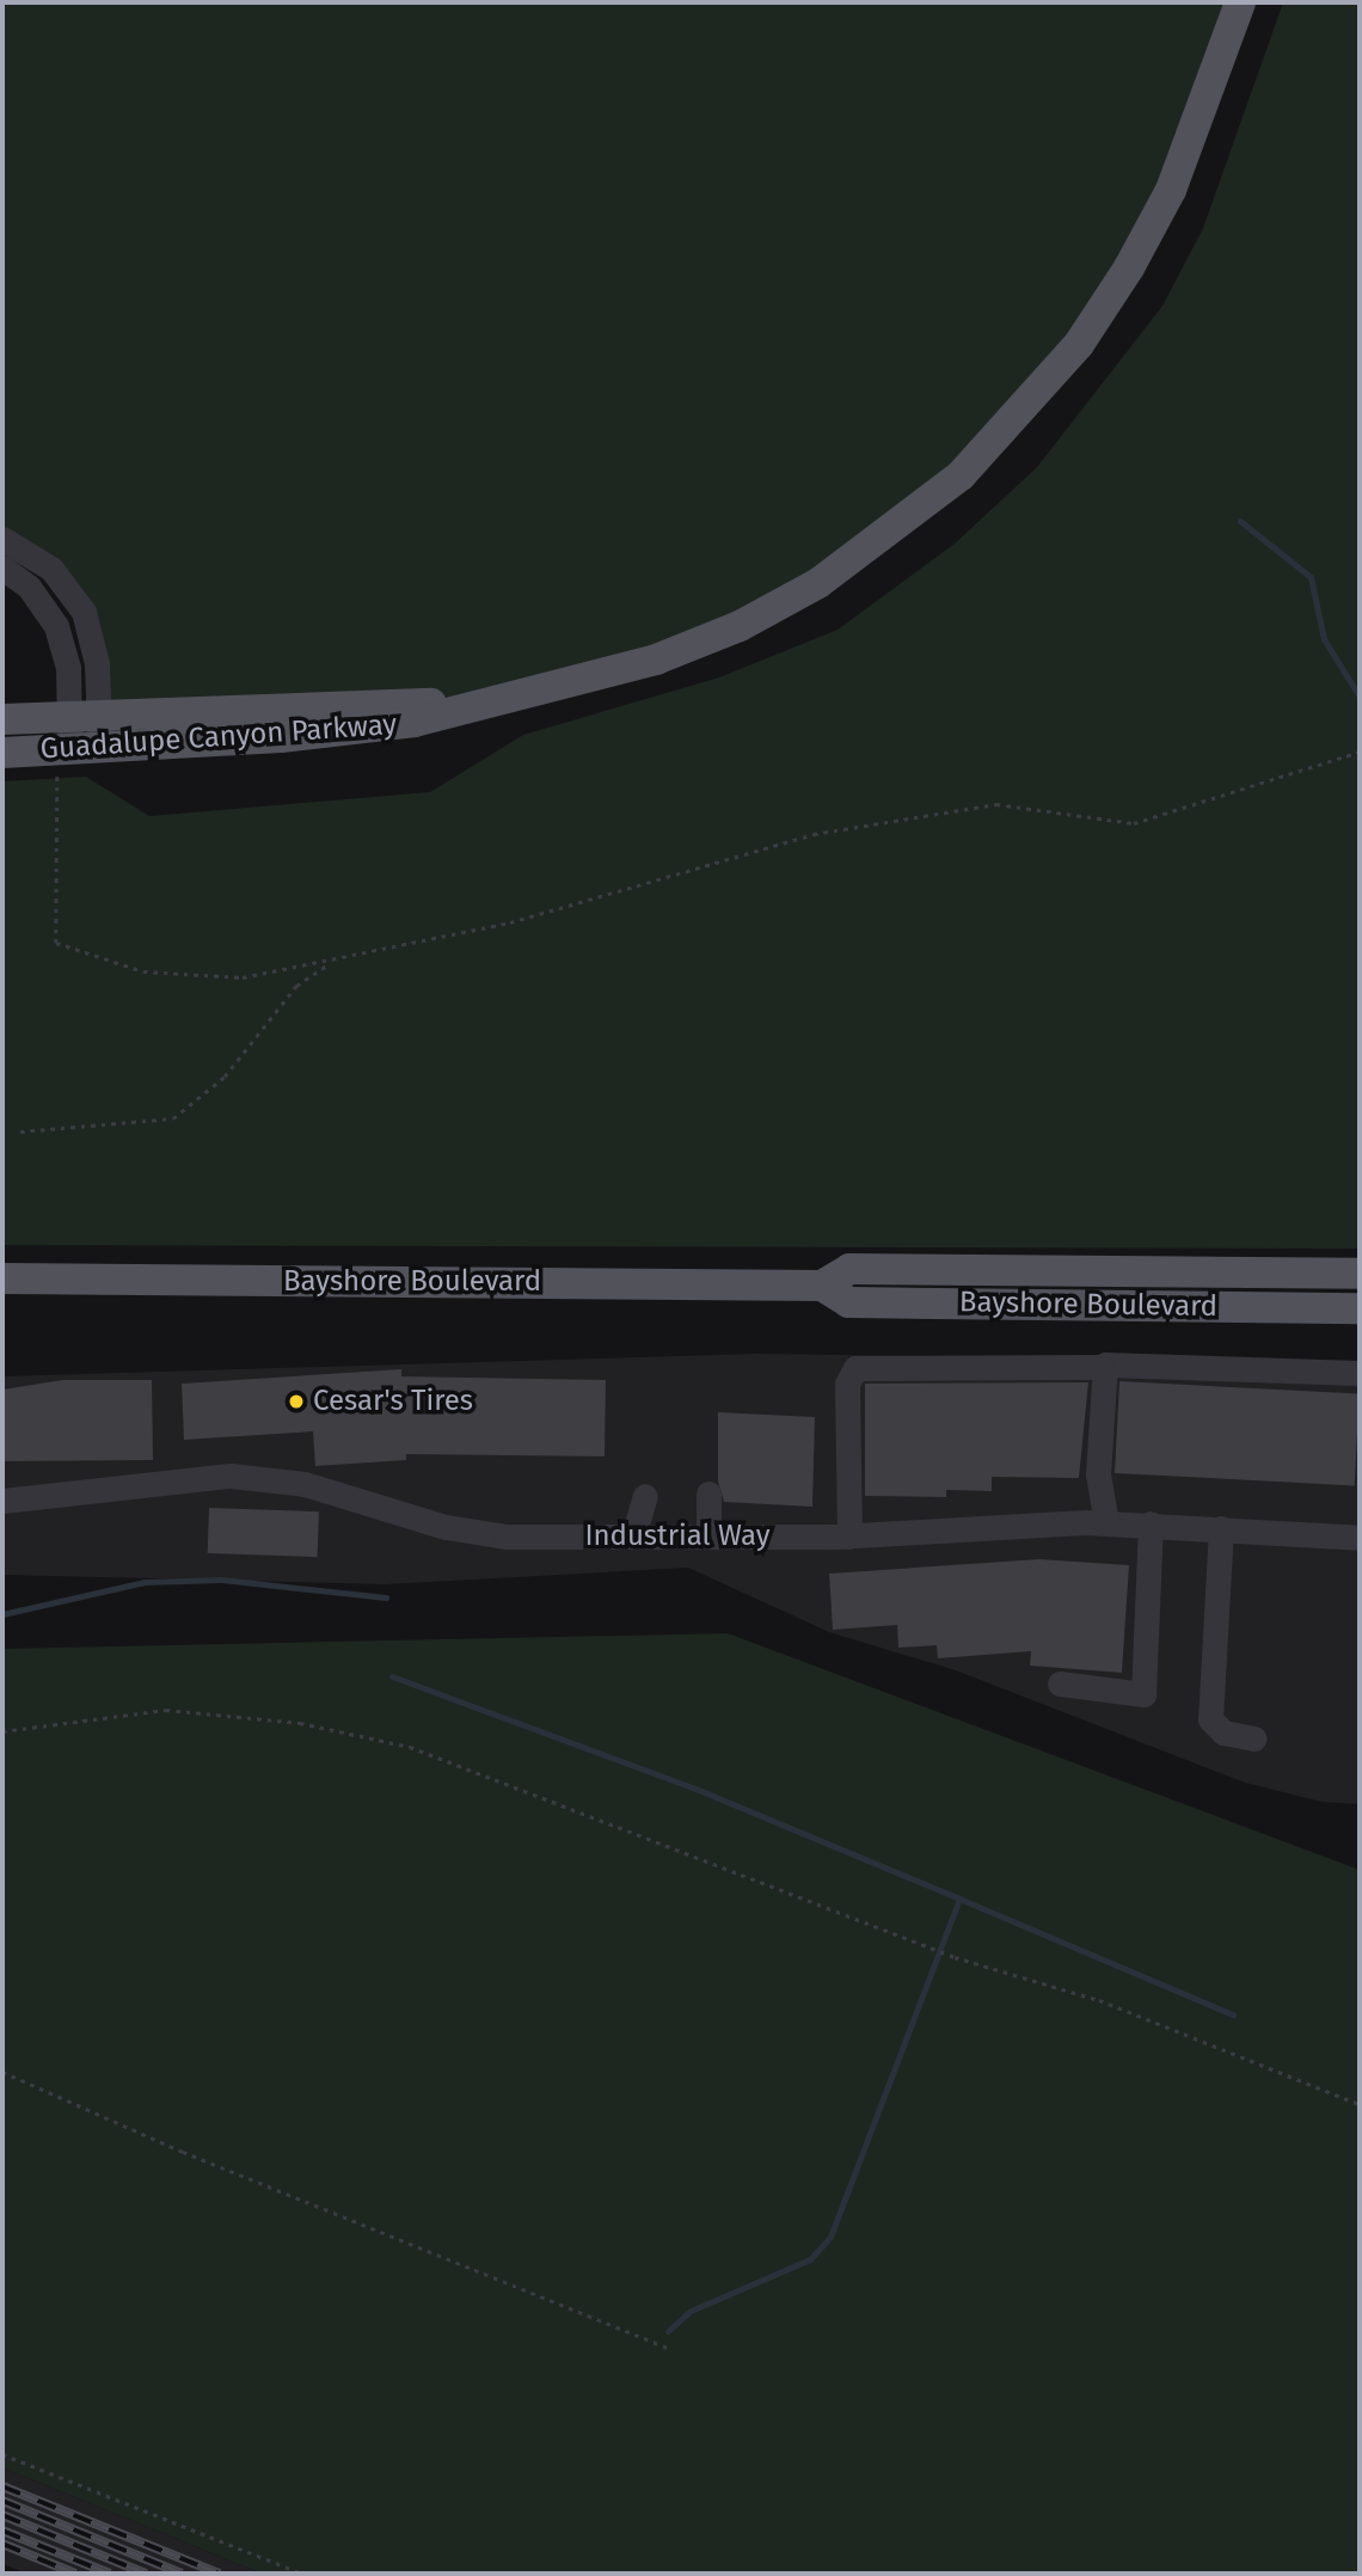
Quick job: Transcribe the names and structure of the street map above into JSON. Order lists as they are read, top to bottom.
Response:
{
  "streets": {
    "main road": ["Guadalupe Canyon Parkway", "Bayshore Boulevard"],
    "street": ["Industrial Way"]
  },
  "places": ["Cesar's Tires"]
}
